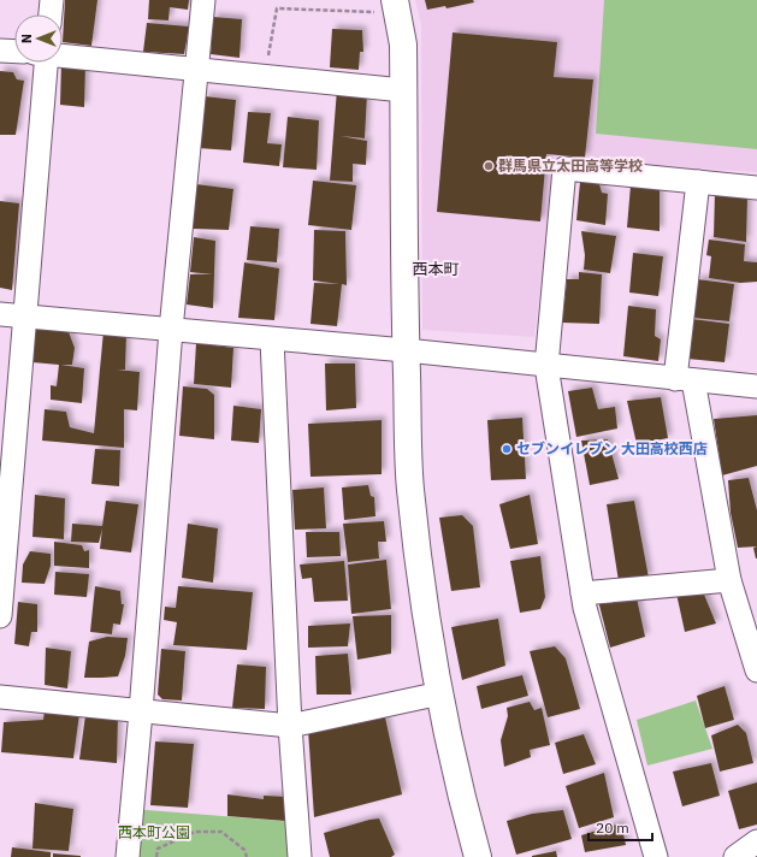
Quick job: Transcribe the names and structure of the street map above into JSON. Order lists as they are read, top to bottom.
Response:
{
  "districts": ["西本町"],
  "parks": ["西本町公園"],
  "places": ["群馬県立太田高等学校", "セブンイレブン 大田高校西店"],
  "scale_bar": "20 m",
  "north": "left"
}
